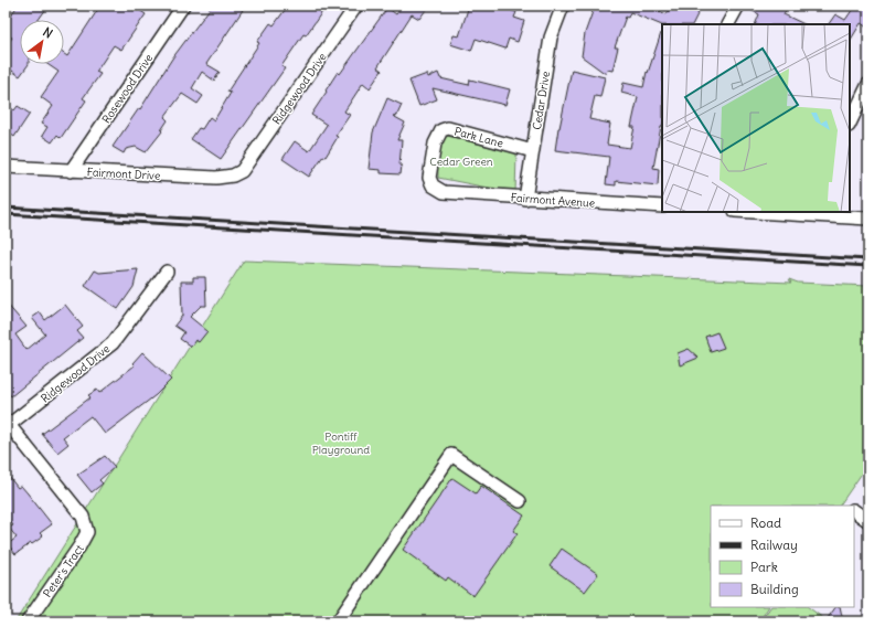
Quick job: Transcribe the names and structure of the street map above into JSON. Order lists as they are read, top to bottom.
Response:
{
  "streets": {
    "street": [
      "Rosewood Drive",
      "Ridgewood Drive",
      "Cedar Drive",
      "Park Lane",
      "Fairmont Drive",
      "Fairmont Avenue",
      "Peter's Tract"
    ]
  },
  "crossings": [
    ["Rosewood Drive", "Fairmont Drive"],
    ["Ridgewood Drive", "Fairmont Drive"],
    ["Ridgewood Drive", "Peter's Tract"],
    ["Cedar Drive", "Park Lane"],
    ["Cedar Drive", "Fairmont Avenue"],
    ["Park Lane", "Fairmont Avenue"]
  ],
  "parks": ["Cedar Green", "Pontiff Playground"],
  "legend": [
    "Road",
    "Railway",
    "Park",
    "Building"
  ],
  "north": "top right"
}
